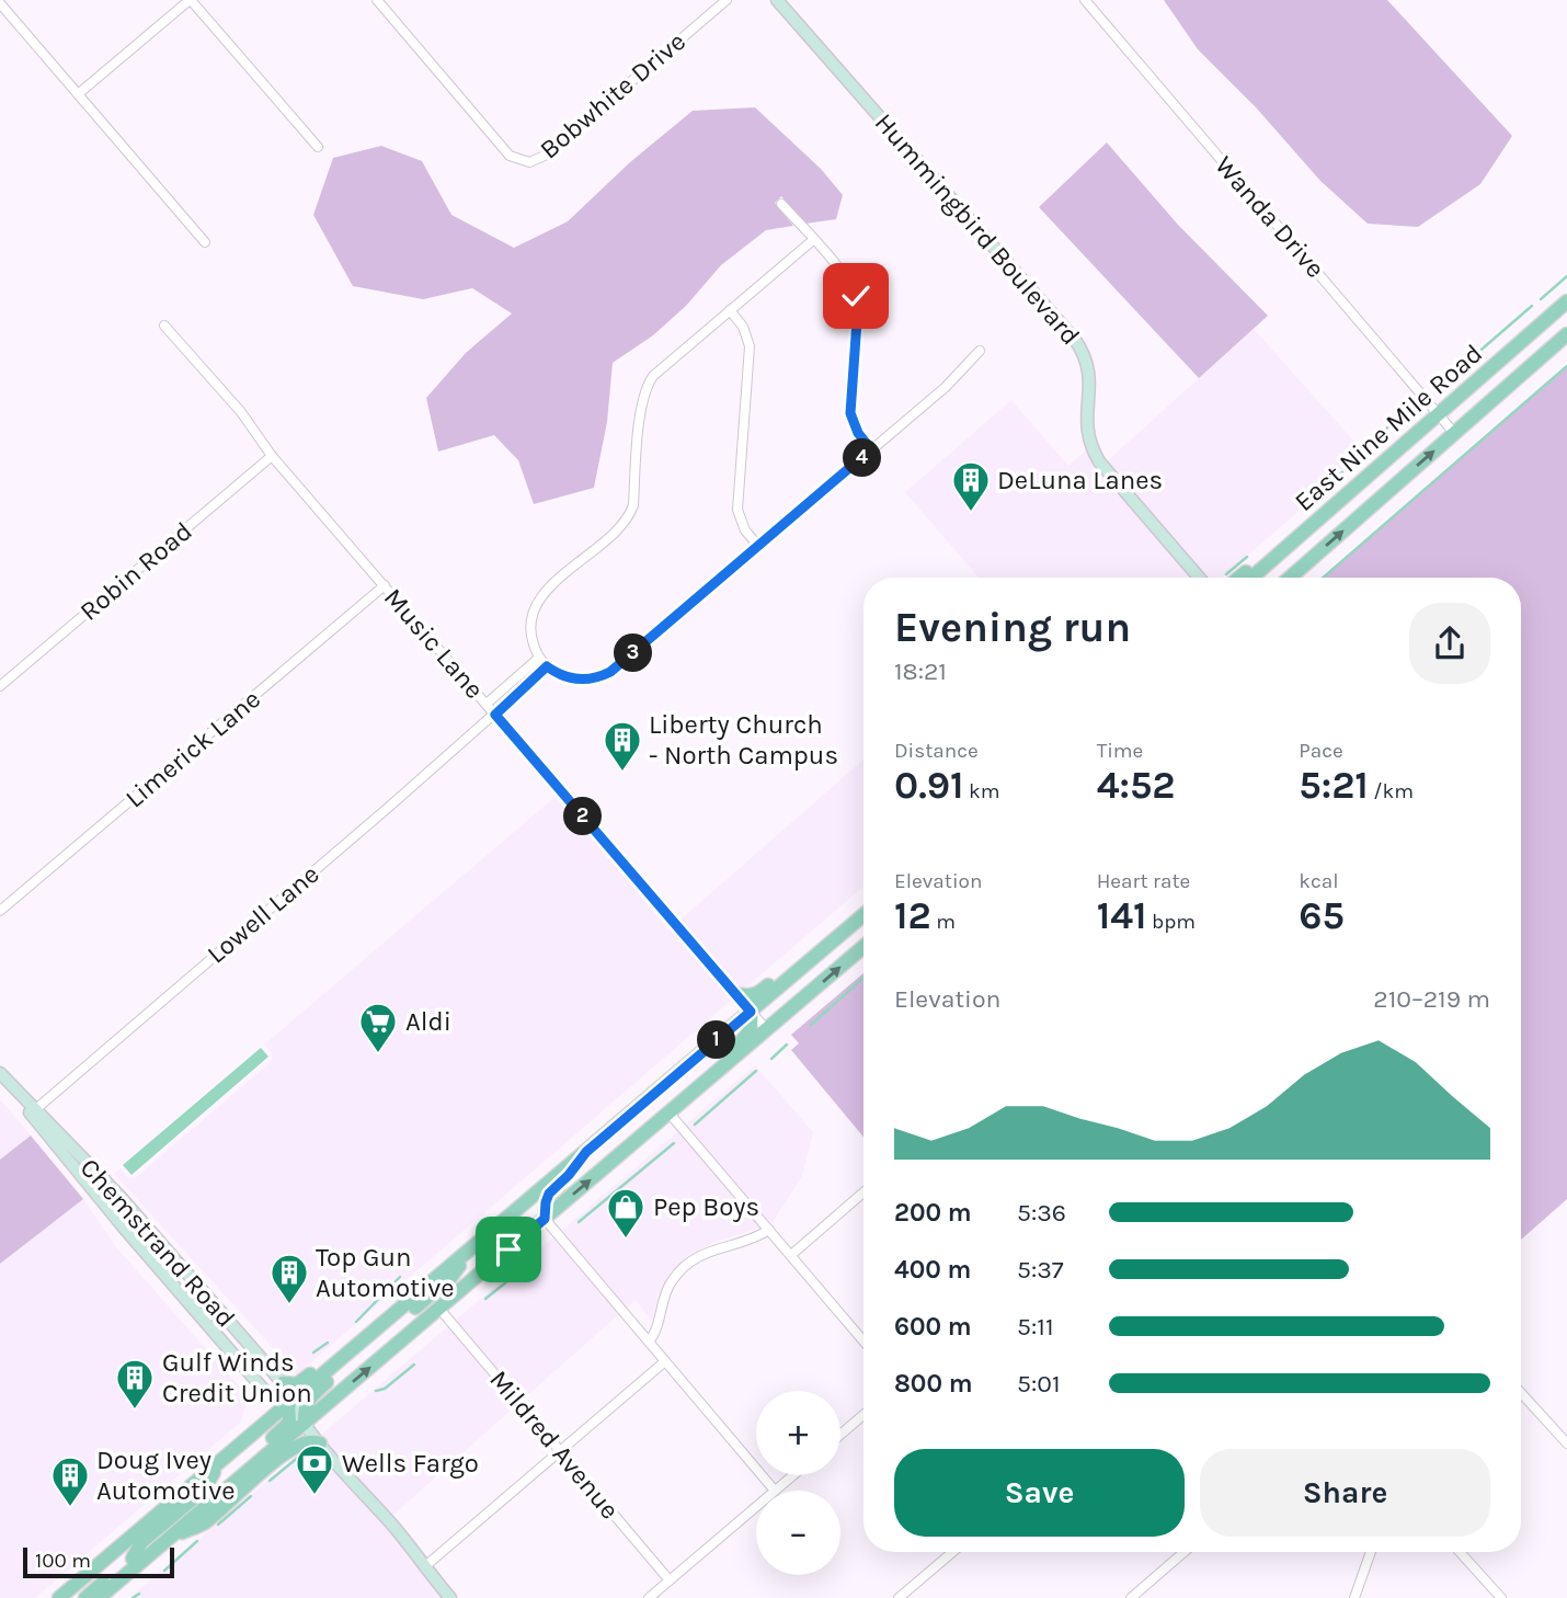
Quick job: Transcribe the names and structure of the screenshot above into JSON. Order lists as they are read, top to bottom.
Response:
{
  "streets": {
    "main road": ["East Nine Mile Road"],
    "street": [
      "Bobwhite Drive",
      "Wanda Drive",
      "Hummingbird Boulevard",
      "Robin Road",
      "Music Lane",
      "Limerick Lane",
      "Lowell Lane",
      "Chemstrand Road",
      "Mildred Avenue"
    ]
  },
  "crossings": [
    ["Wanda Drive", "East Nine Mile Road"],
    ["Robin Road", "Music Lane"],
    ["Music Lane", "Limerick Lane"],
    ["Music Lane", "Lowell Lane"],
    ["Lowell Lane", "Chemstrand Road"]
  ],
  "places": {
    "building": [
      "DeLuna Lanes",
      "Liberty Church - North Campus",
      "Top Gun Automotive",
      "Gulf Winds Credit Union",
      "Doug Ivey Automotive"
    ],
    "supermarket": ["Aldi"],
    "shop": ["Pep Boys"],
    "bank": ["Wells Fargo"]
  },
  "scale_bar": "100 m",
  "page": {
    "pins": [
      "4",
      "3",
      "2",
      "1"
    ],
    "heading": ["Evening run", "18:21"],
    "stats": [
      ["Distance", "0.91 km"],
      ["Time", "4:52"],
      ["Pace", "5:21 /km"],
      ["Elevation", "12 m"],
      ["Heart rate", "141 bpm"],
      ["kcal", "65"]
    ],
    "chart": ["Elevation", "210–219 m"],
    "list": [
      {
        "name": "200 m",
        "note": "5:36"
      },
      {
        "name": "400 m",
        "note": "5:37"
      },
      {
        "name": "600 m",
        "note": "5:11"
      },
      {
        "name": "800 m",
        "note": "5:01"
      }
    ],
    "map_buttons": ["+", "−"],
    "buttons": ["Save", "Share"],
    "scale": "100 m"
  }
}
